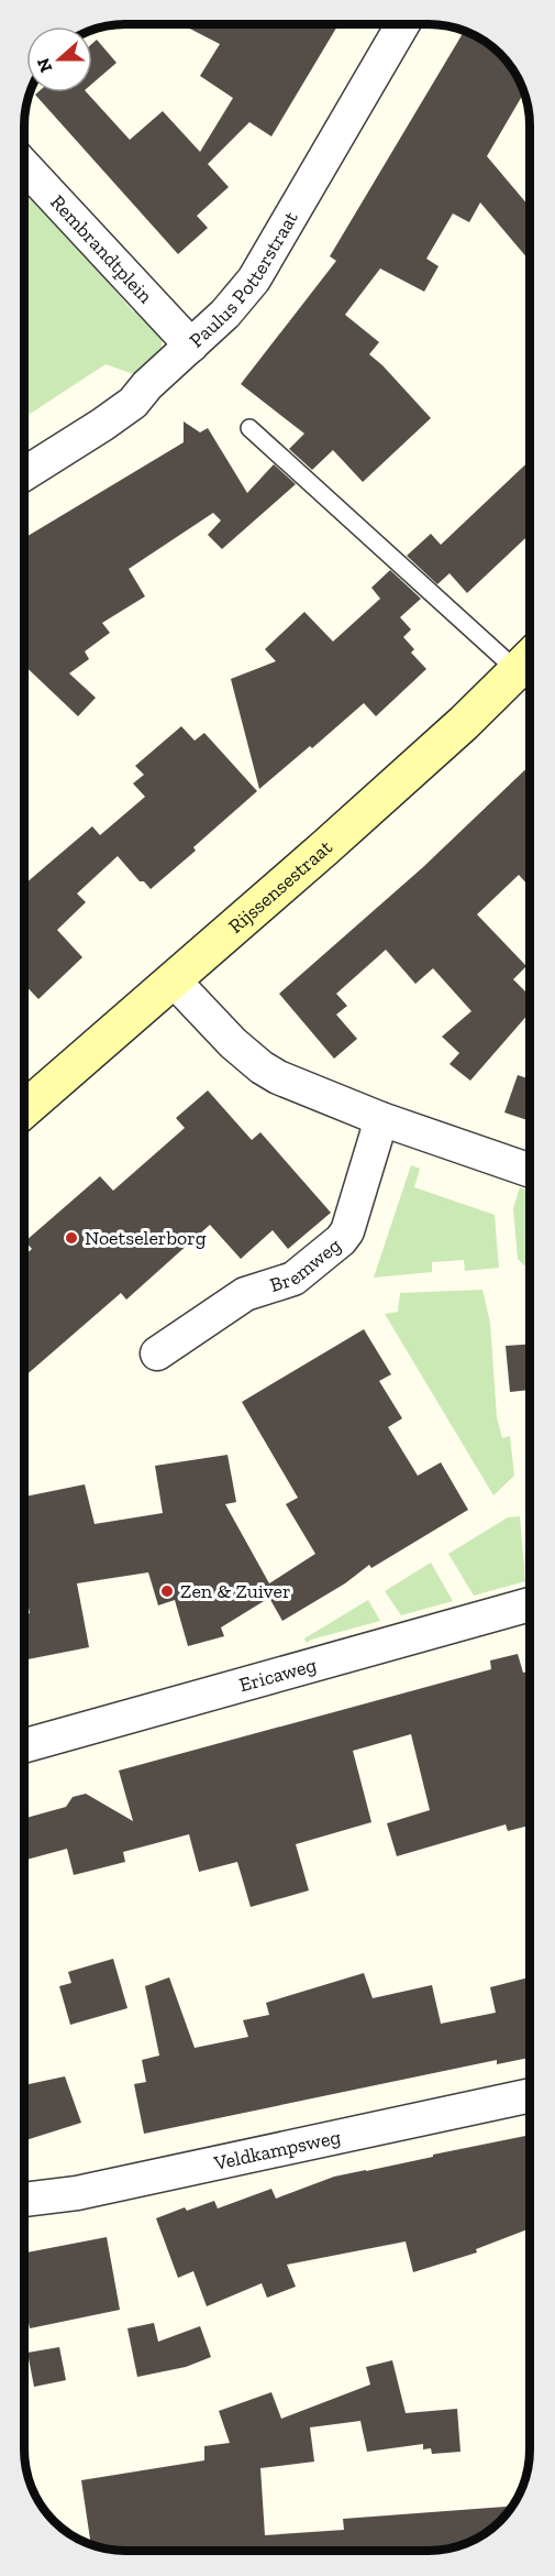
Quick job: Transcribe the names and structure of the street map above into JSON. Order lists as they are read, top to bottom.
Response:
{
  "streets": {
    "main road": ["Rijssensestraat"],
    "street": [
      "Rembrandtplein",
      "Paulus Potterstraat",
      "Bremweg",
      "Ericaweg",
      "Veldkampsweg"
    ]
  },
  "crossings": [
    ["Rembrandtplein", "Paulus Potterstraat"]
  ],
  "places": ["Noetselerborg", "Zen & Zuiver"],
  "north": "left"
}
